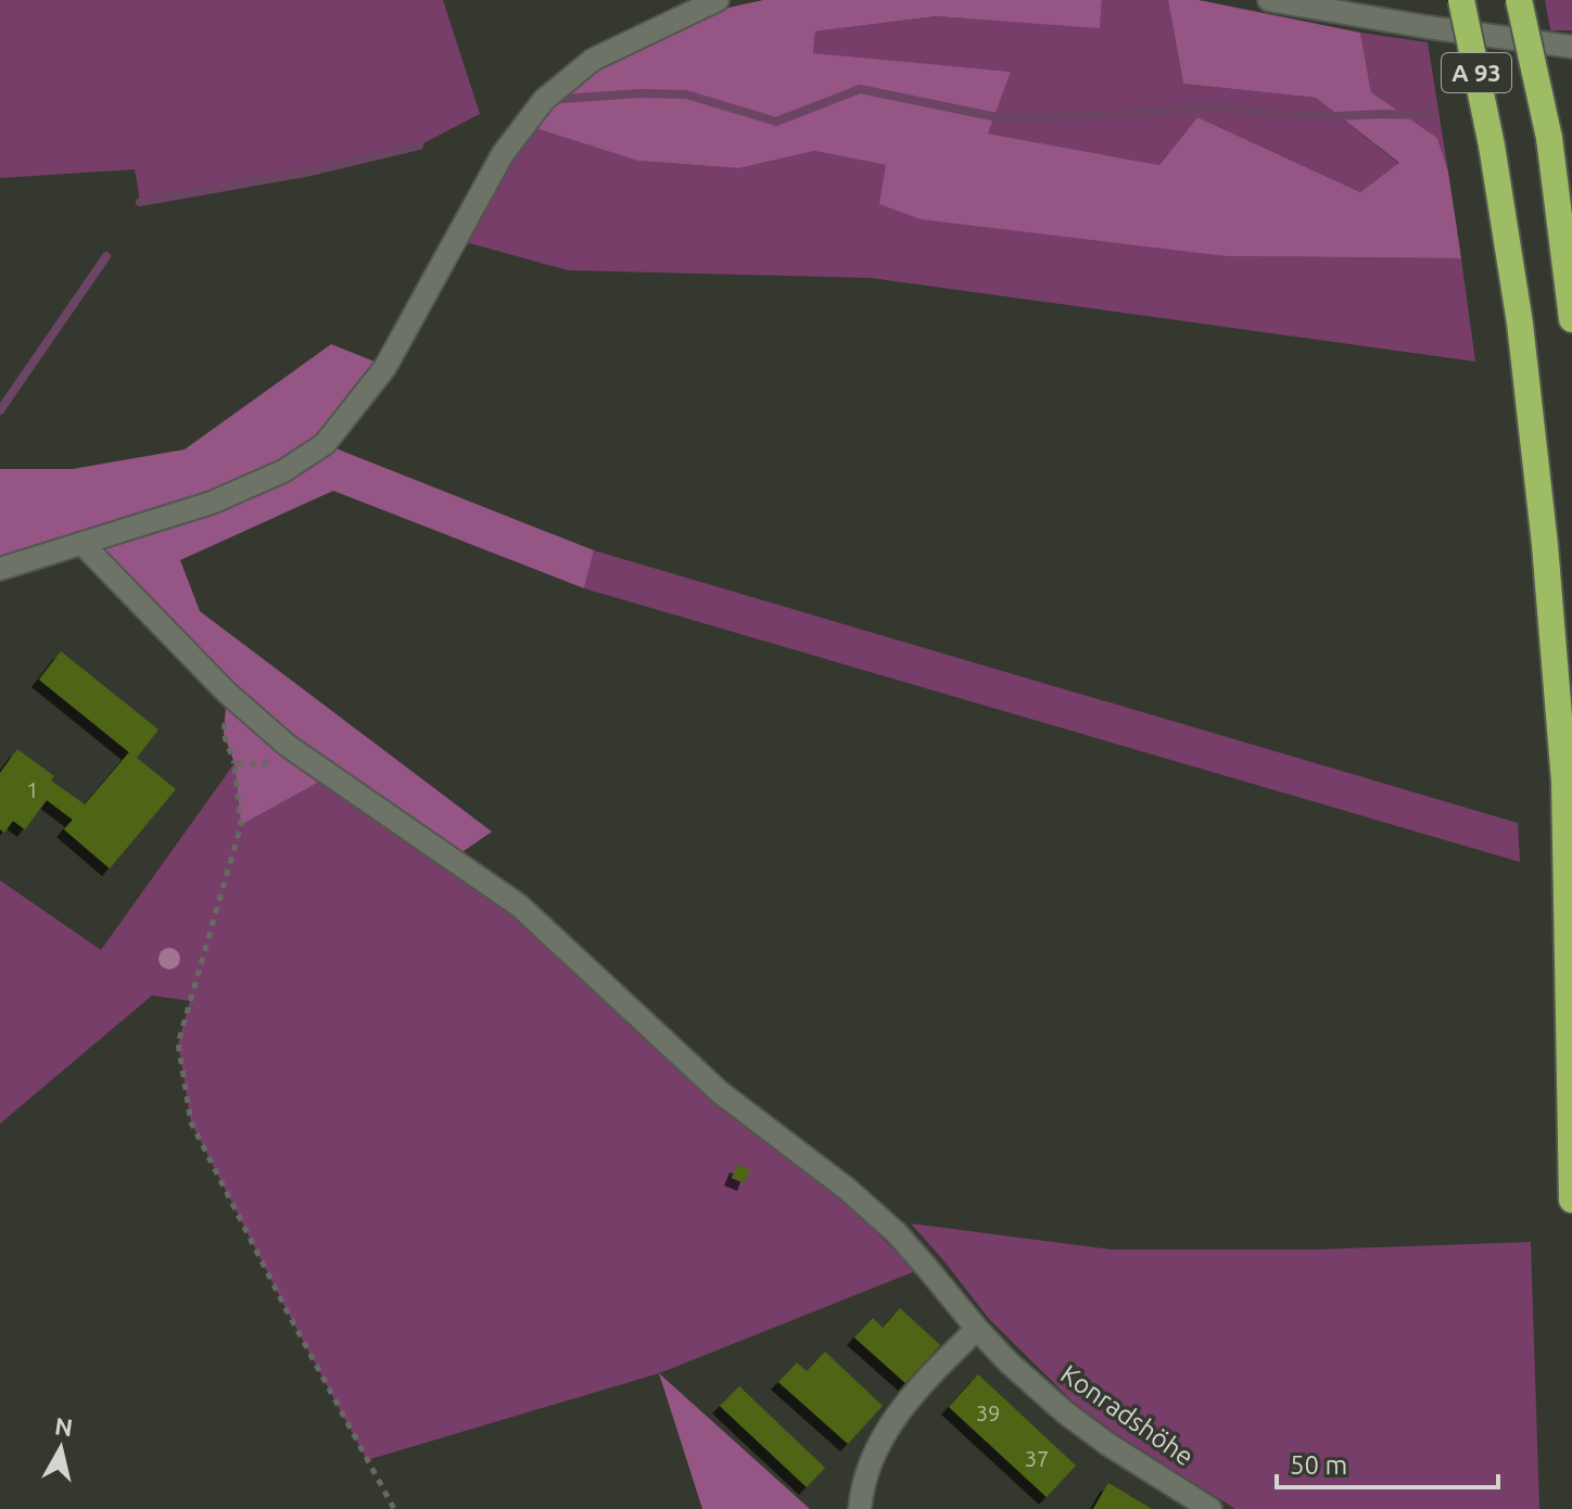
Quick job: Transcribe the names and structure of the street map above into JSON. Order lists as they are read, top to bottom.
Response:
{
  "streets": {
    "highway": ["A 93"],
    "street": ["Konradshöhe"]
  },
  "house_numbers": ["1", "39", "37"],
  "scale_bar": "50 m",
  "north": "top"
}
